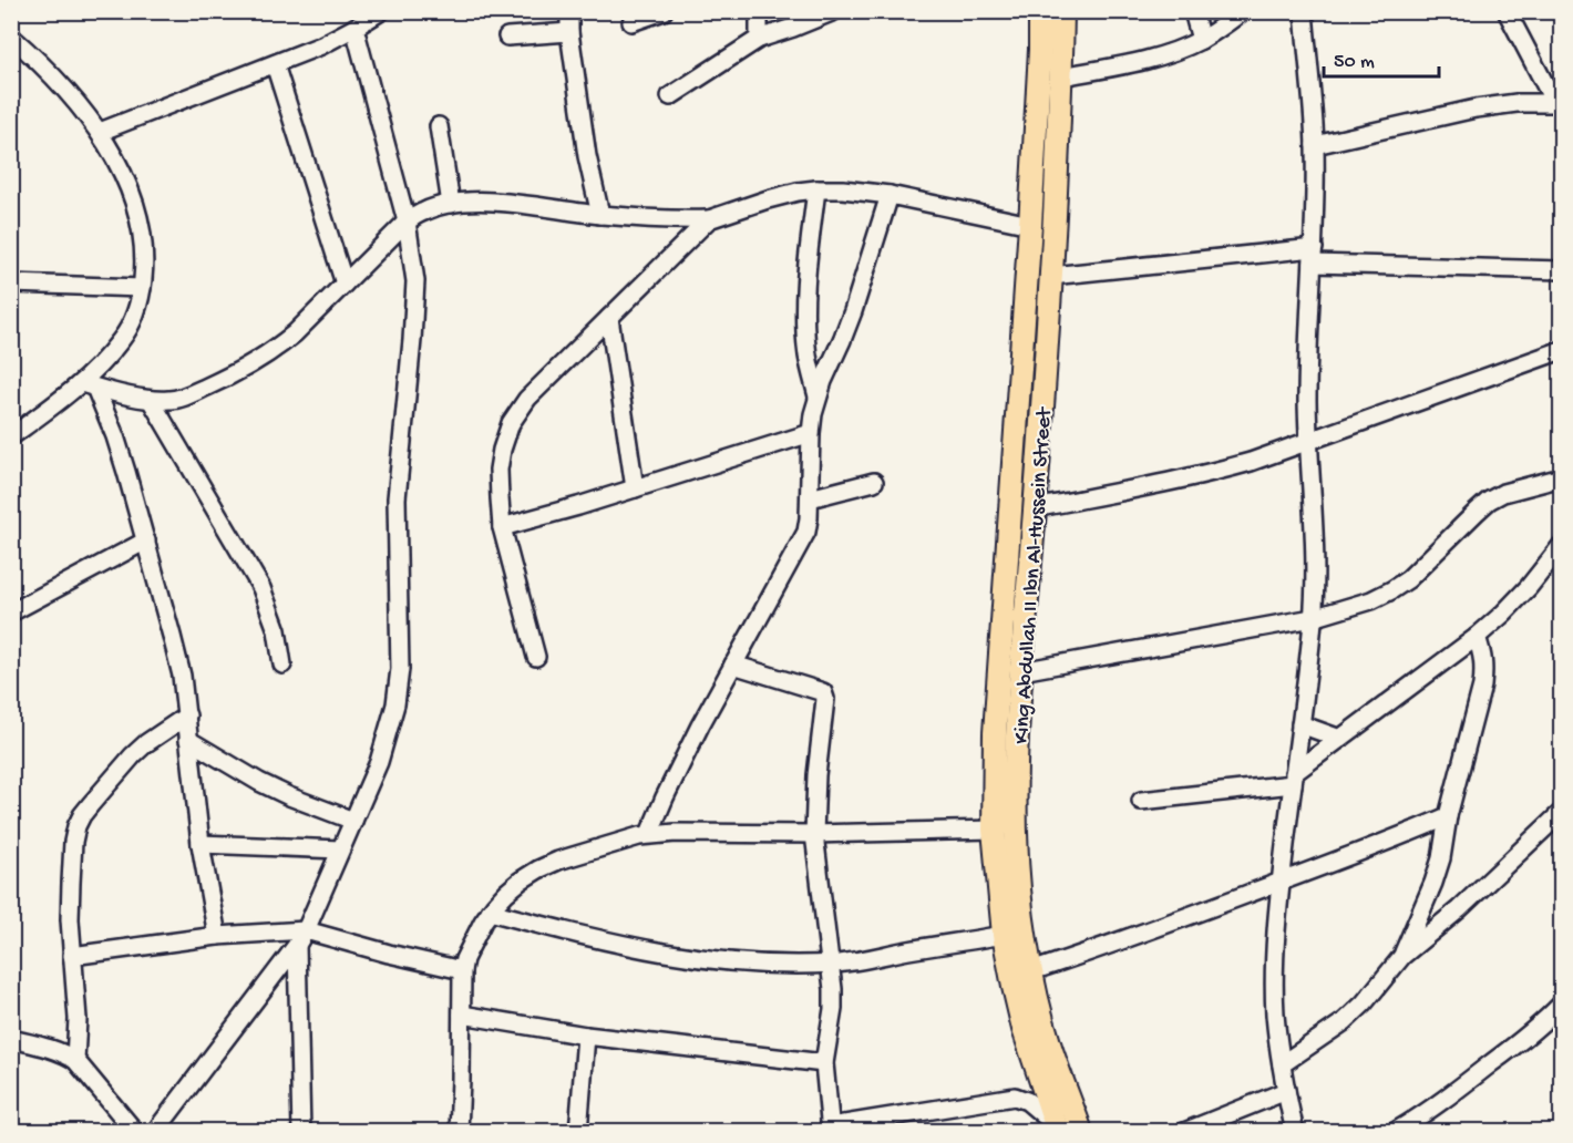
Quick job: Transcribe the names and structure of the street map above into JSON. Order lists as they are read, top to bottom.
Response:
{
  "streets": {
    "main road": ["King Abdullah II Ibn Al-Hussein Street"]
  },
  "scale_bar": "50 m"
}
